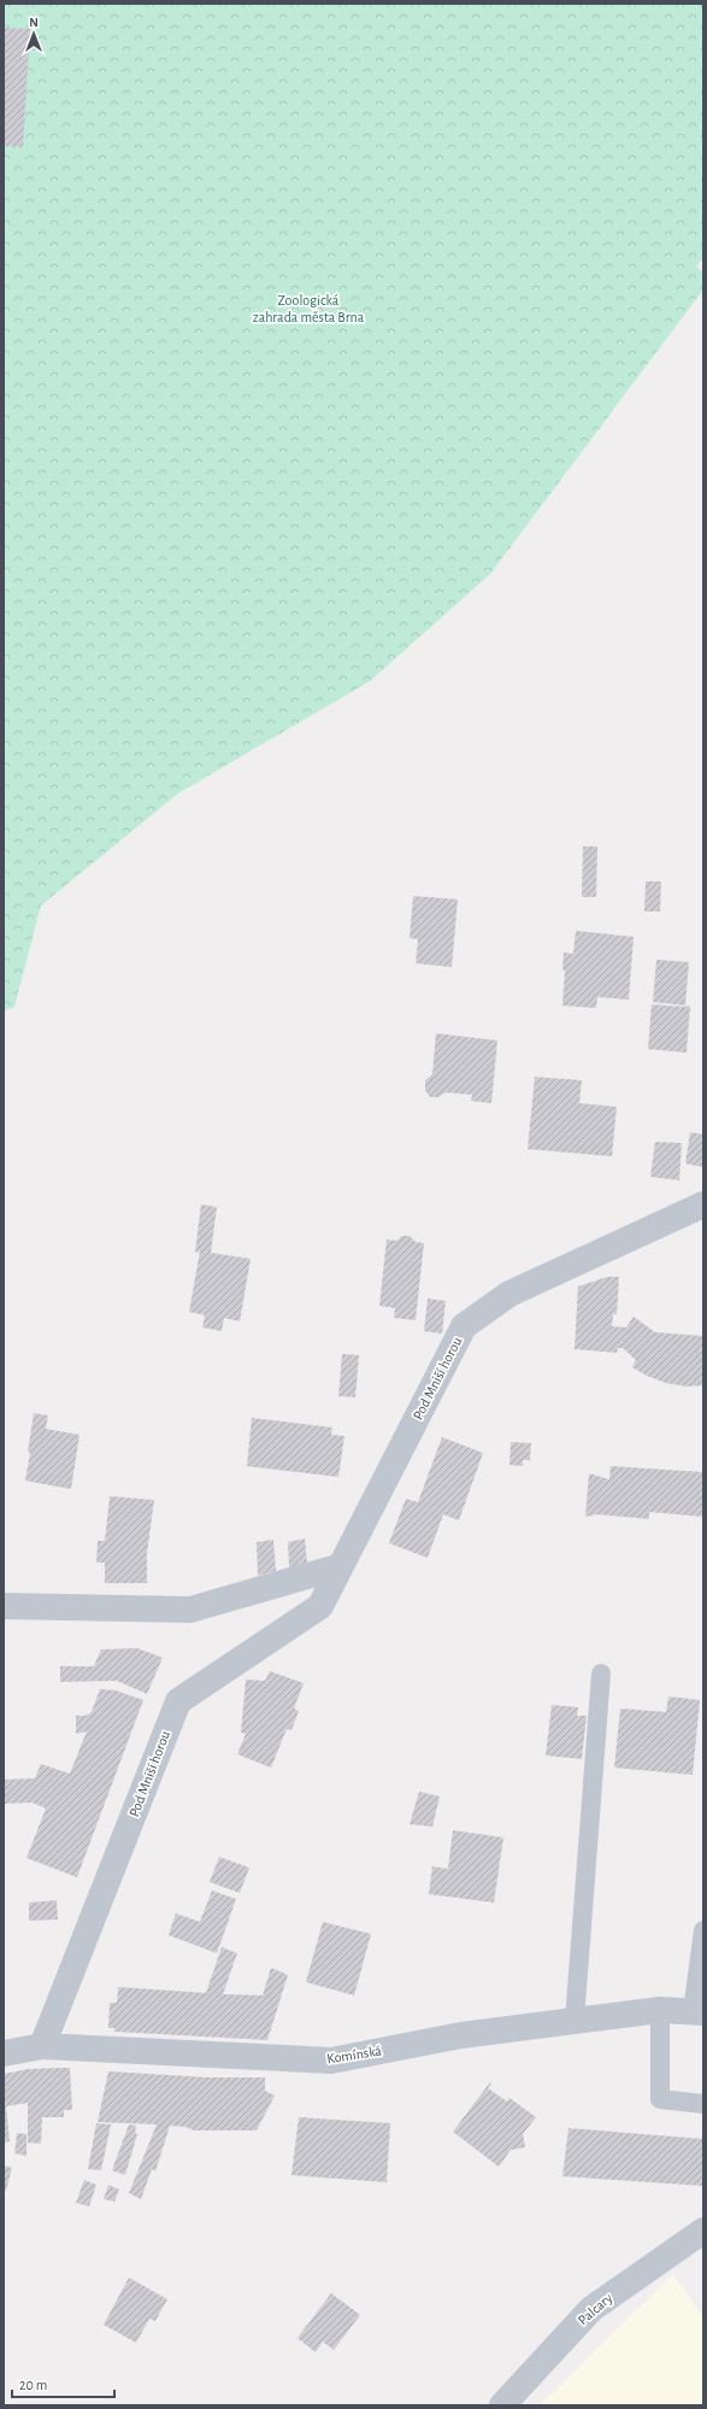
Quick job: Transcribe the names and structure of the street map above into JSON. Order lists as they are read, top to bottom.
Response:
{
  "streets": {
    "street": ["Pod Mniší horou", "Komínská", "Palcary"]
  },
  "crossings": [
    ["Pod Mniší horou", "Komínská"]
  ],
  "parks": ["Zoologická zahrada města Brna"],
  "scale_bar": "20 m",
  "north": "top"
}
